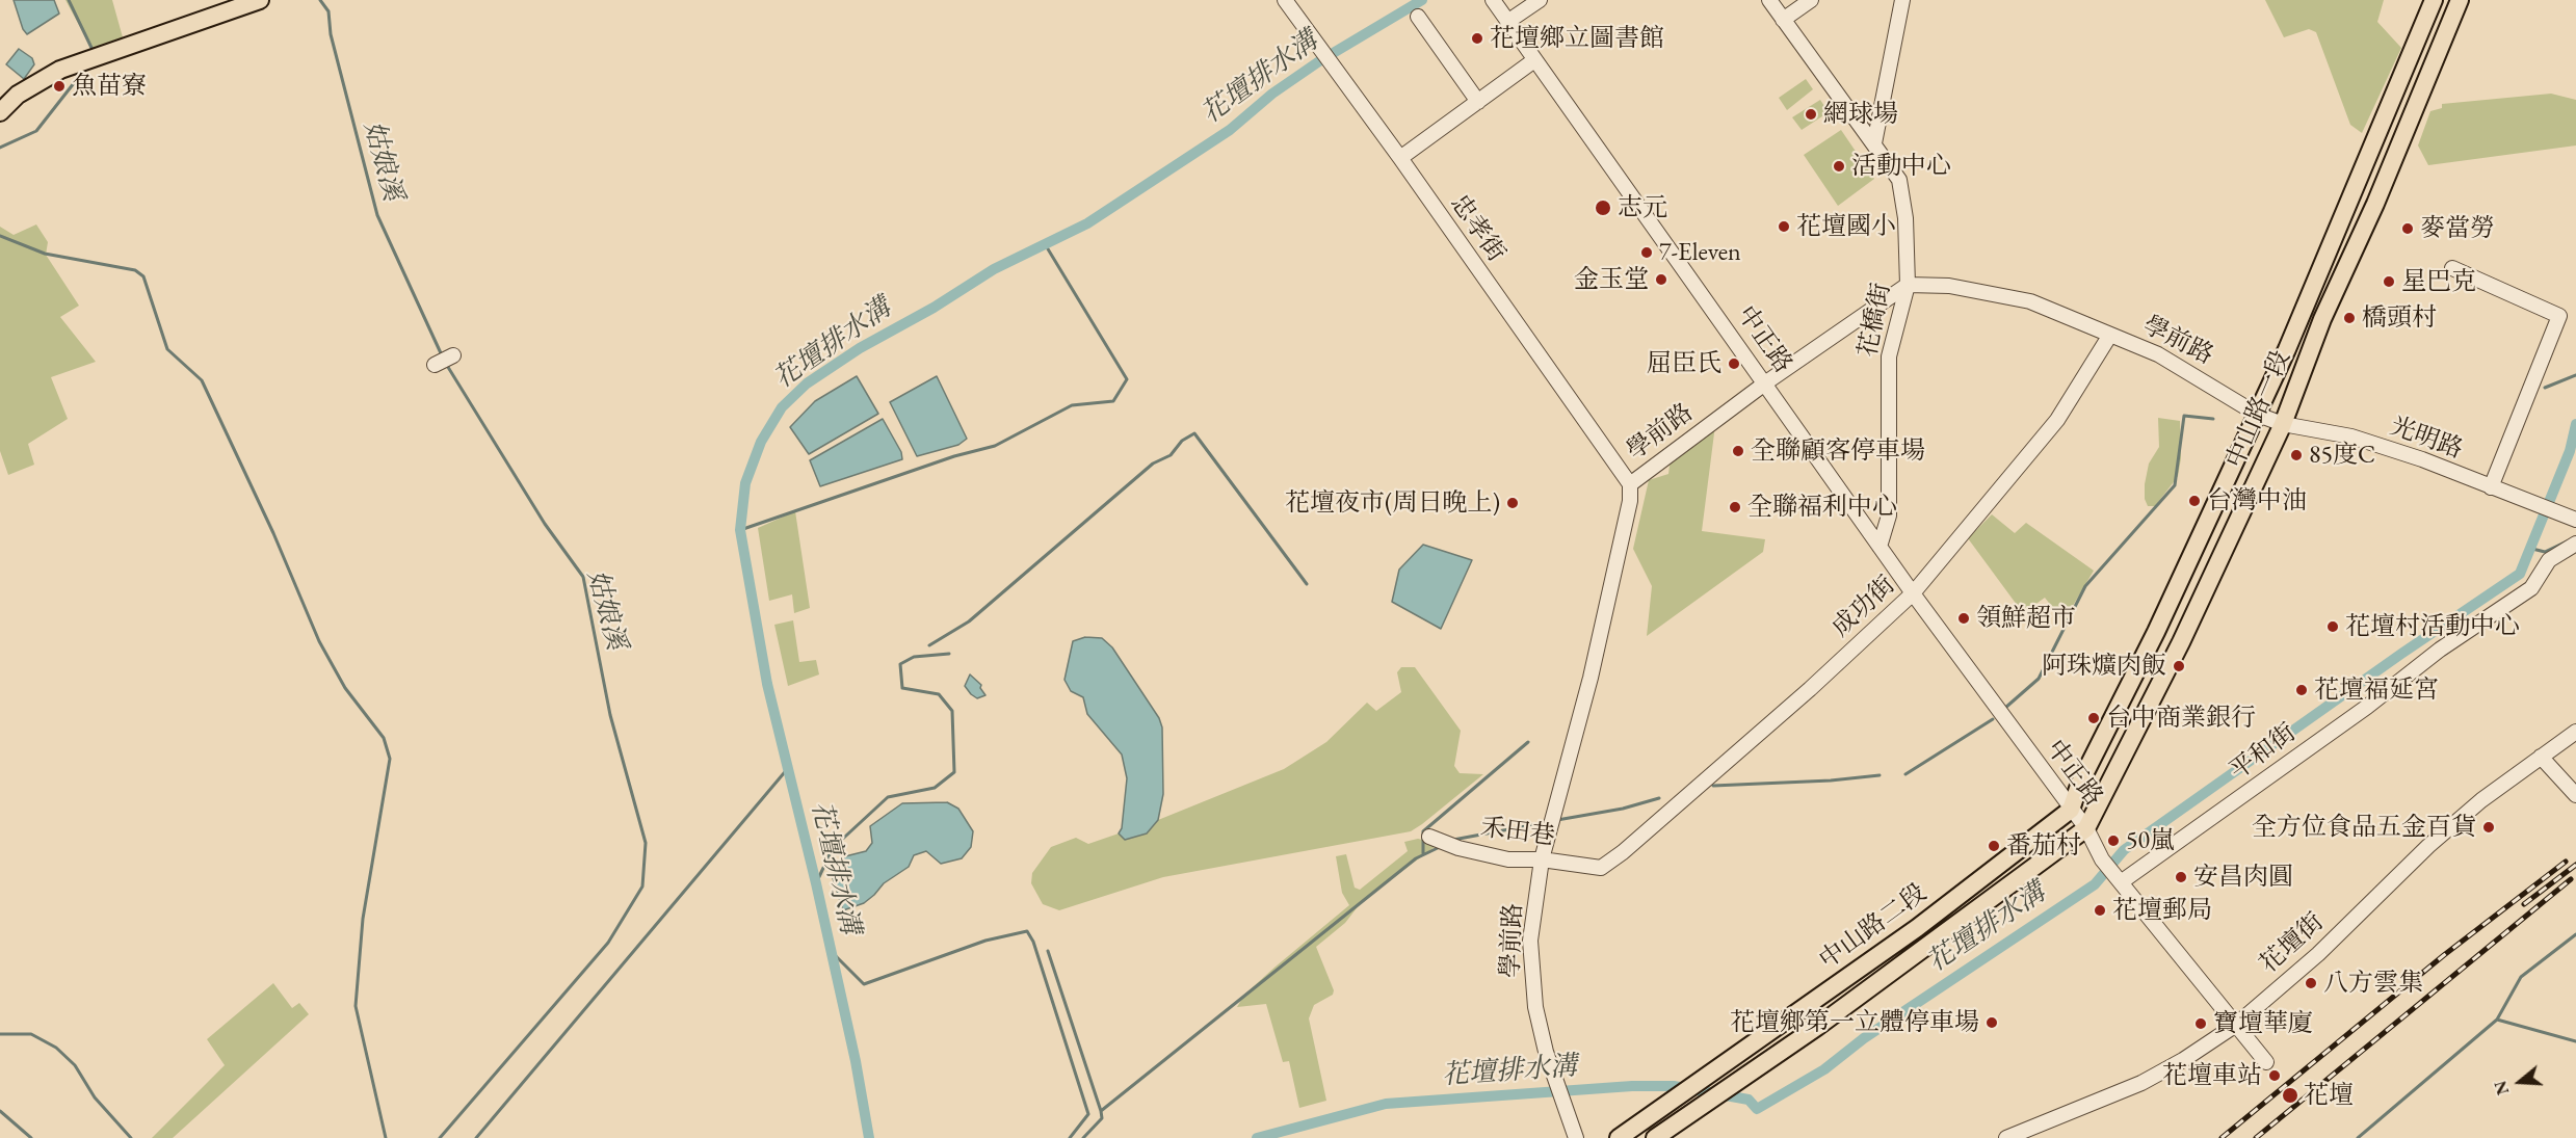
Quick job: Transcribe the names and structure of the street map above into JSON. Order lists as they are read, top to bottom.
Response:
{
  "streets": {
    "main road": ["中山路一段", "中山路二段"],
    "street": [
      "忠孝街",
      "花橋街",
      "中正路",
      "學前路",
      "光明路",
      "成功街",
      "平和街",
      "禾田巷",
      "花壇街"
    ]
  },
  "crossings": [
    ["忠孝街", "學前路"],
    ["花橋街", "中正路"],
    ["花橋街", "學前路"],
    ["中正路", "學前路"],
    ["中正路", "中山路一段"],
    ["中正路", "成功街"],
    ["中正路", "平和街"],
    ["中正路", "中山路二段"],
    ["學前路", "中山路一段"],
    ["學前路", "光明路"],
    ["學前路", "成功街"],
    ["學前路", "禾田巷"],
    ["中山路一段", "光明路"],
    ["中山路一段", "中山路二段"],
    ["成功街", "禾田巷"]
  ],
  "water": ["花壇排水溝", "姑娘溪"],
  "places": [
    "花壇鄉立圖書館",
    "魚苗寮",
    "網球場",
    "活動中心",
    "志元",
    "花壇國小",
    "麥當勞",
    "7-Eleven",
    "金玉堂",
    "星巴克",
    "橋頭村",
    "屈臣氏",
    "全聯顧客停車場",
    "85度C",
    "台灣中油",
    "花壇夜市(周日晚上)",
    "全聯福利中心",
    "領鮮超市",
    "花壇村活動中心",
    "阿珠爌肉飯",
    "花壇福延宮",
    "台中商業銀行",
    "全方位食品五金百貨",
    "50嵐",
    "番茄村",
    "安昌肉圓",
    "花壇郵局",
    "八方雲集",
    "花壇鄉第一立體停車場",
    "寶壇華廈",
    "花壇車站",
    "花壇"
  ],
  "north": "left"
}
